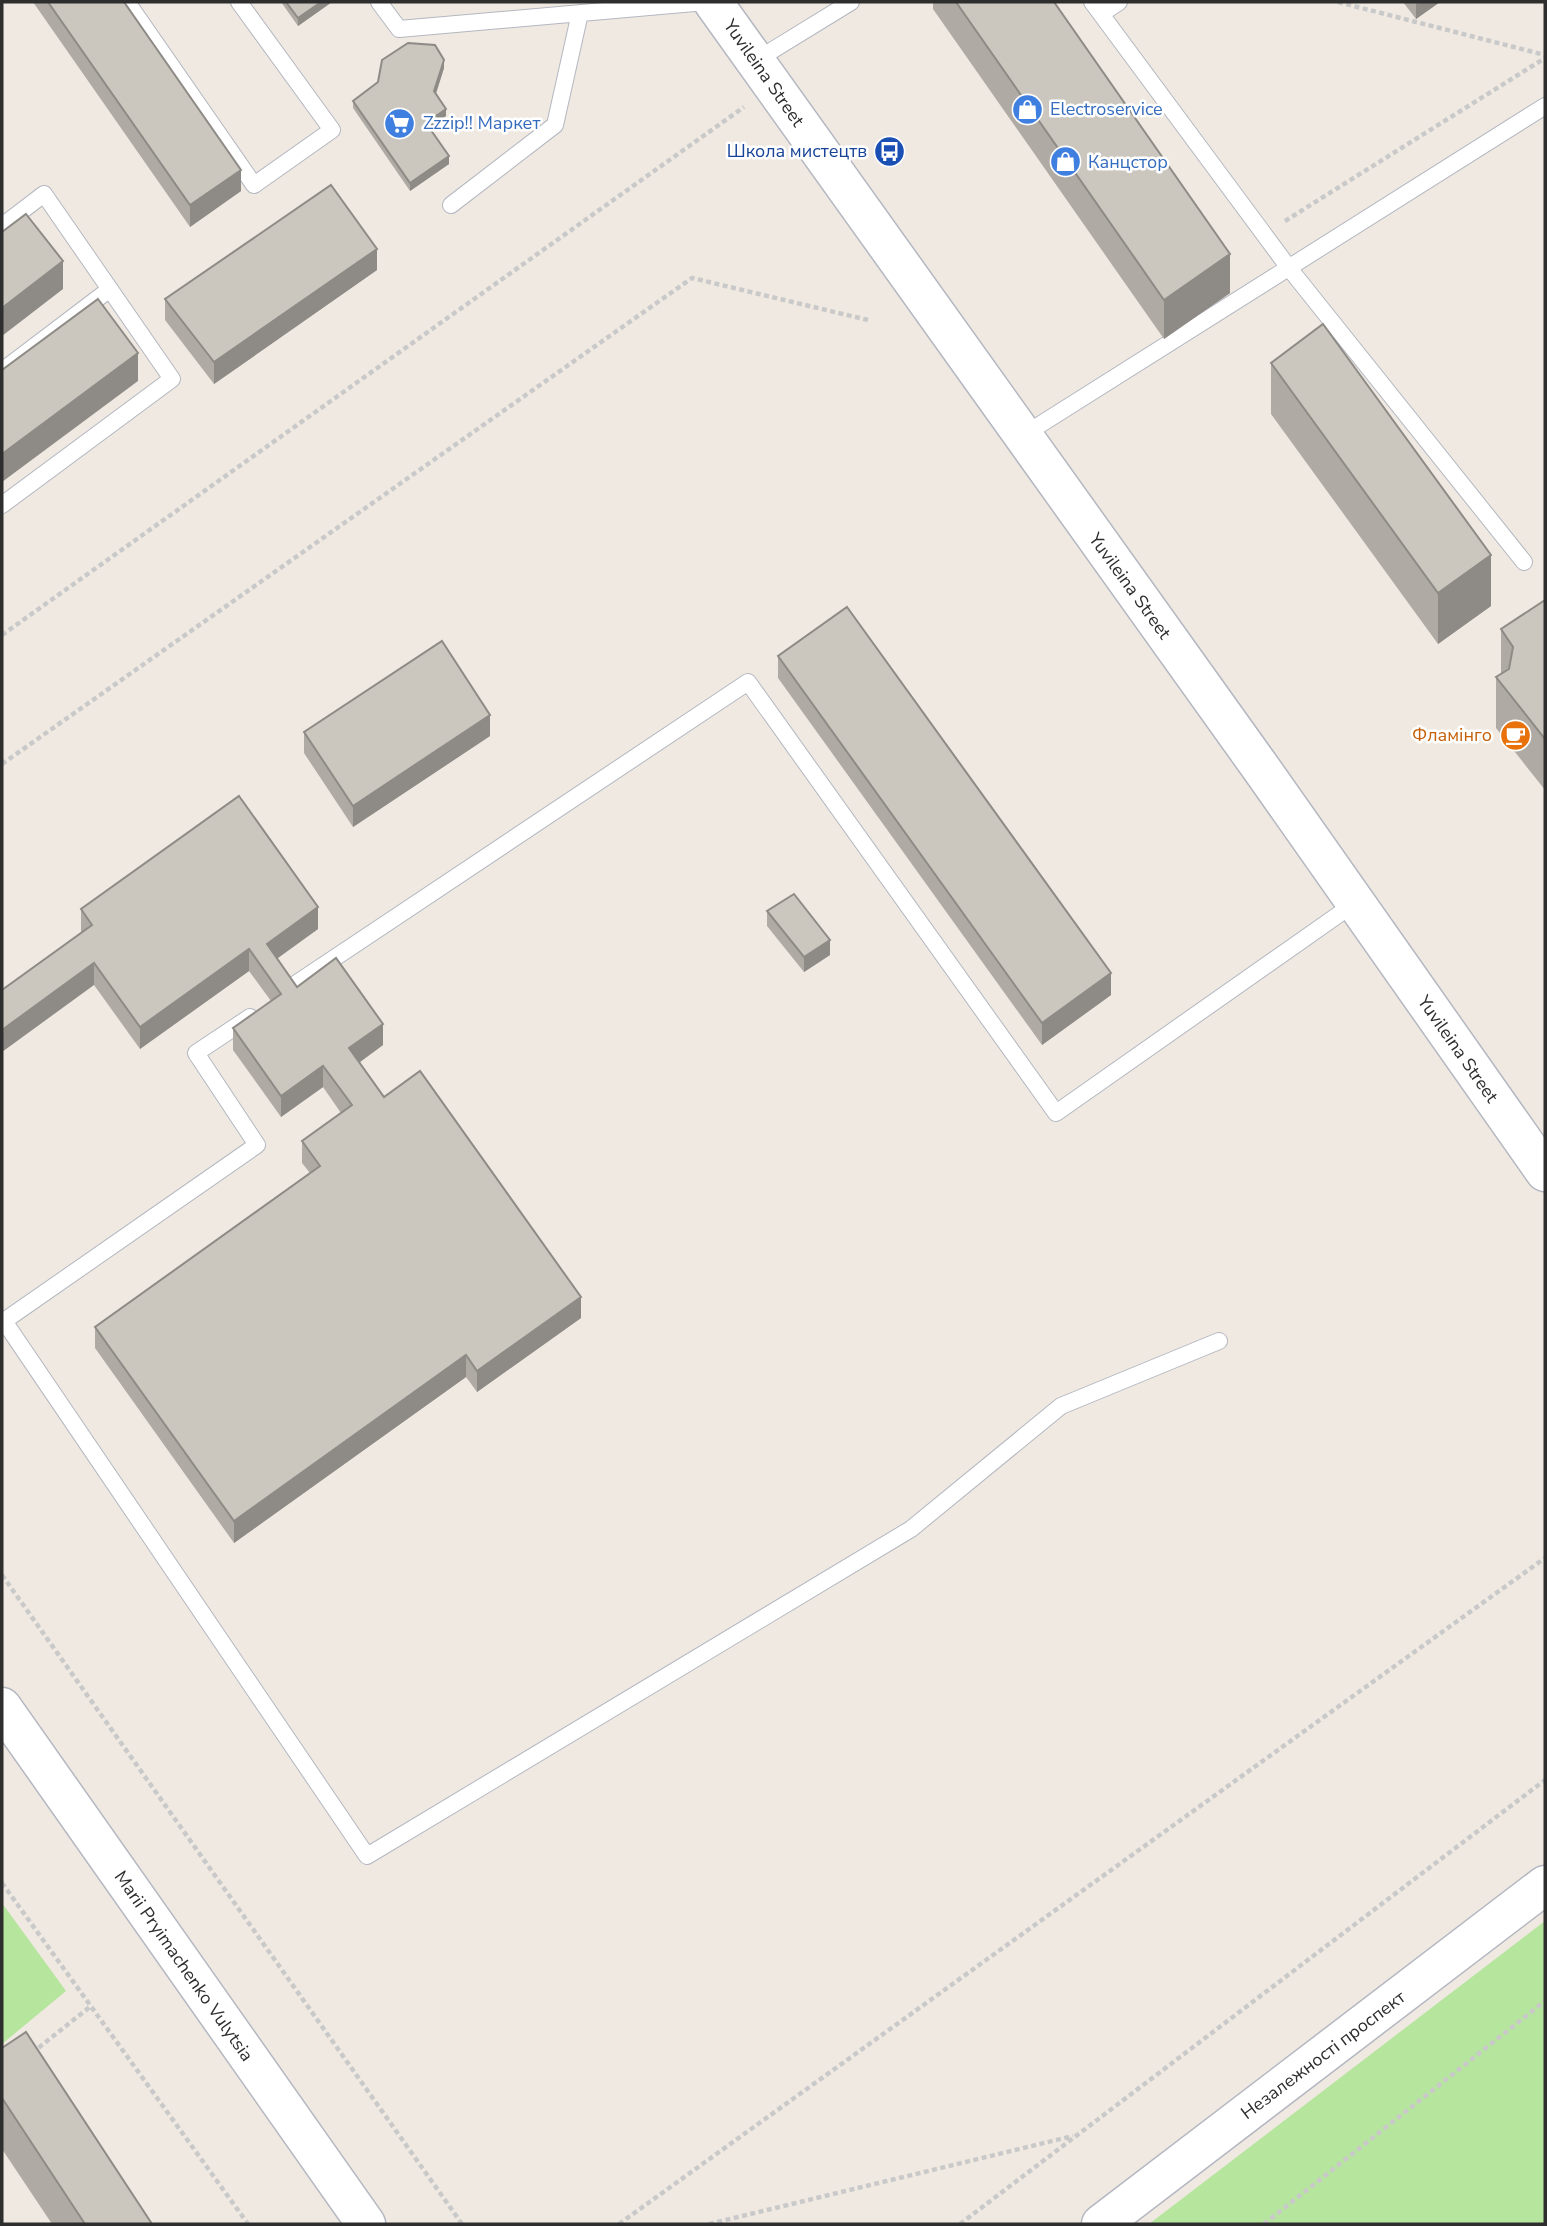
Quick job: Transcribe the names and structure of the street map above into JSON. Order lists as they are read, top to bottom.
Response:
{
  "streets": {
    "street": ["Yuvileina Street", "Marii Pryimachenko Vulytsia", "Незалежності проспект"]
  },
  "places": {
    "shop": ["Electroservice", "Канцстор"],
    "supermarket": ["Zzzip!! Маркет"],
    "bus stop": ["Школа мистецтв"],
    "cafe": ["Фламінго"]
  }
}
